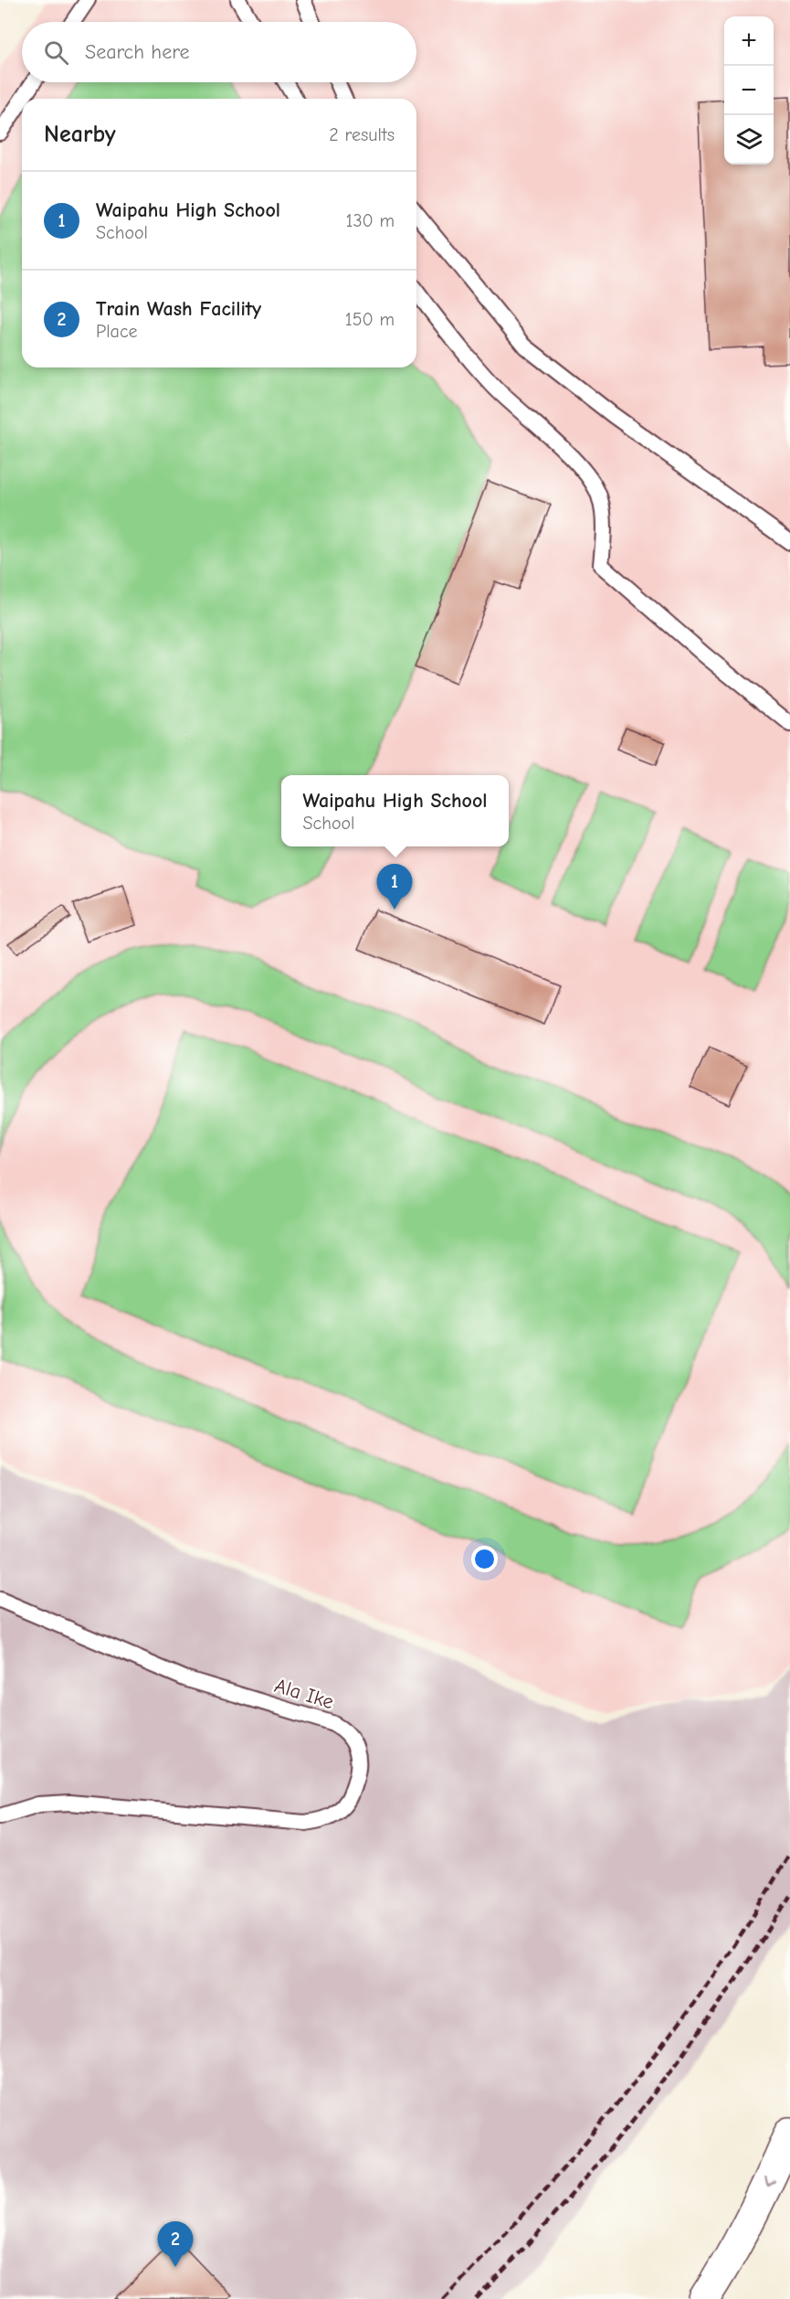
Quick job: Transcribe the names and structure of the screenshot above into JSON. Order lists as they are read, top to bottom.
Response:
{
  "streets": {
    "lane": ["Ala Ike"]
  },
  "page": {
    "map_buttons": ["+", "−"],
    "search": "Search here",
    "heading": ["Nearby", "2 results"],
    "list": [
      {
        "mark": "1",
        "name": "Waipahu High School",
        "note": "School",
        "value": "130 m"
      },
      {
        "mark": "2",
        "name": "Train Wash Facility",
        "note": "Place",
        "value": "150 m"
      }
    ],
    "popup": ["Waipahu High School", "School"],
    "pins": ["1", "2"]
  }
}
